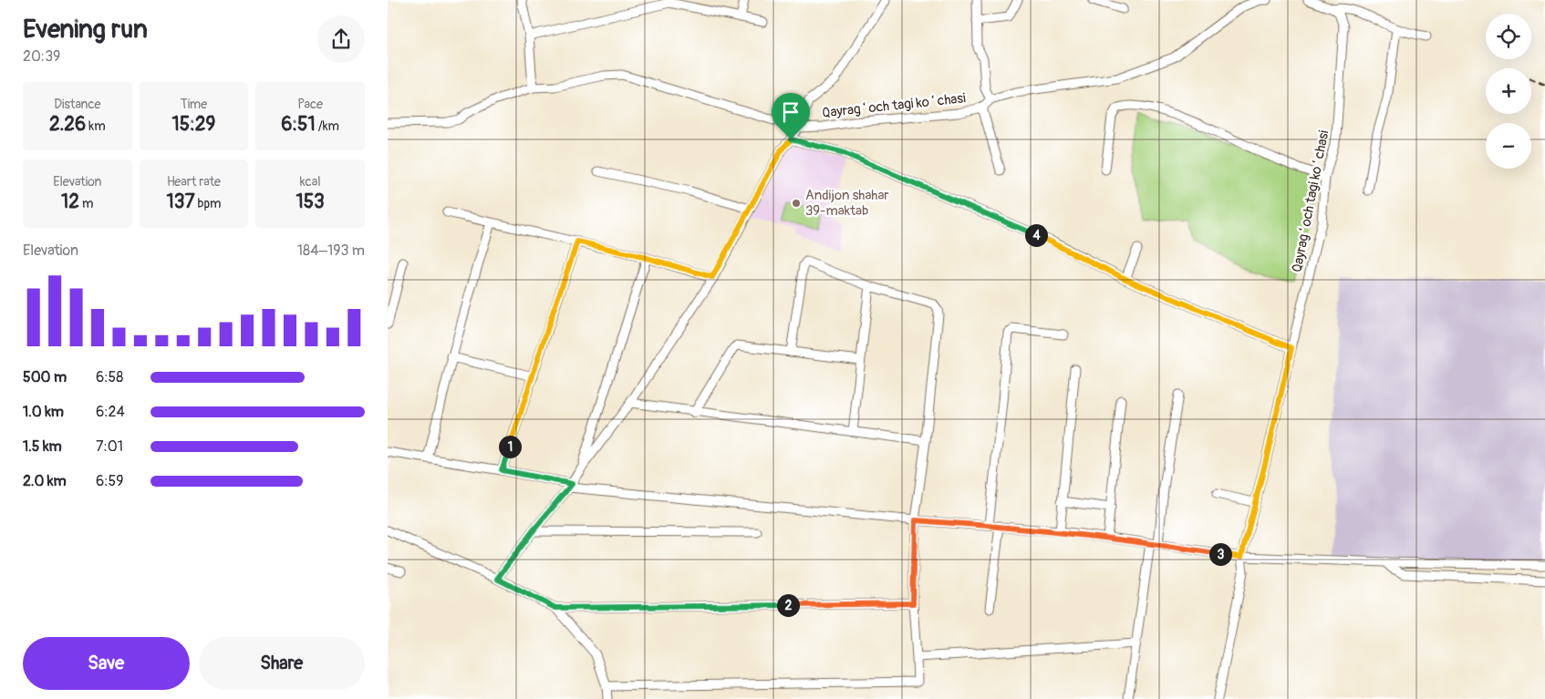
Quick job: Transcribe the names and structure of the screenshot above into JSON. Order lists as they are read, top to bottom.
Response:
{
  "streets": {
    "street": ["Qayragʻoch tagi koʻchasi"]
  },
  "places": ["Andijon shahar 39-maktab"],
  "page": {
    "heading": ["Evening run", "20:39"],
    "map_buttons": ["+", "−"],
    "stats": [
      ["Distance", "2.26 km"],
      ["Time", "15:29"],
      ["Pace", "6:51 /km"],
      ["Elevation", "12 m"],
      ["Heart rate", "137 bpm"],
      ["kcal", "153"]
    ],
    "pins": [
      "4",
      "1",
      "3",
      "2"
    ],
    "chart": ["Elevation", "184–193 m"],
    "list": [
      {
        "name": "500 m",
        "note": "6:58"
      },
      {
        "name": "1.0 km",
        "note": "6:24"
      },
      {
        "name": "1.5 km",
        "note": "7:01"
      },
      {
        "name": "2.0 km",
        "note": "6:59"
      }
    ],
    "buttons": ["Save", "Share"]
  }
}
